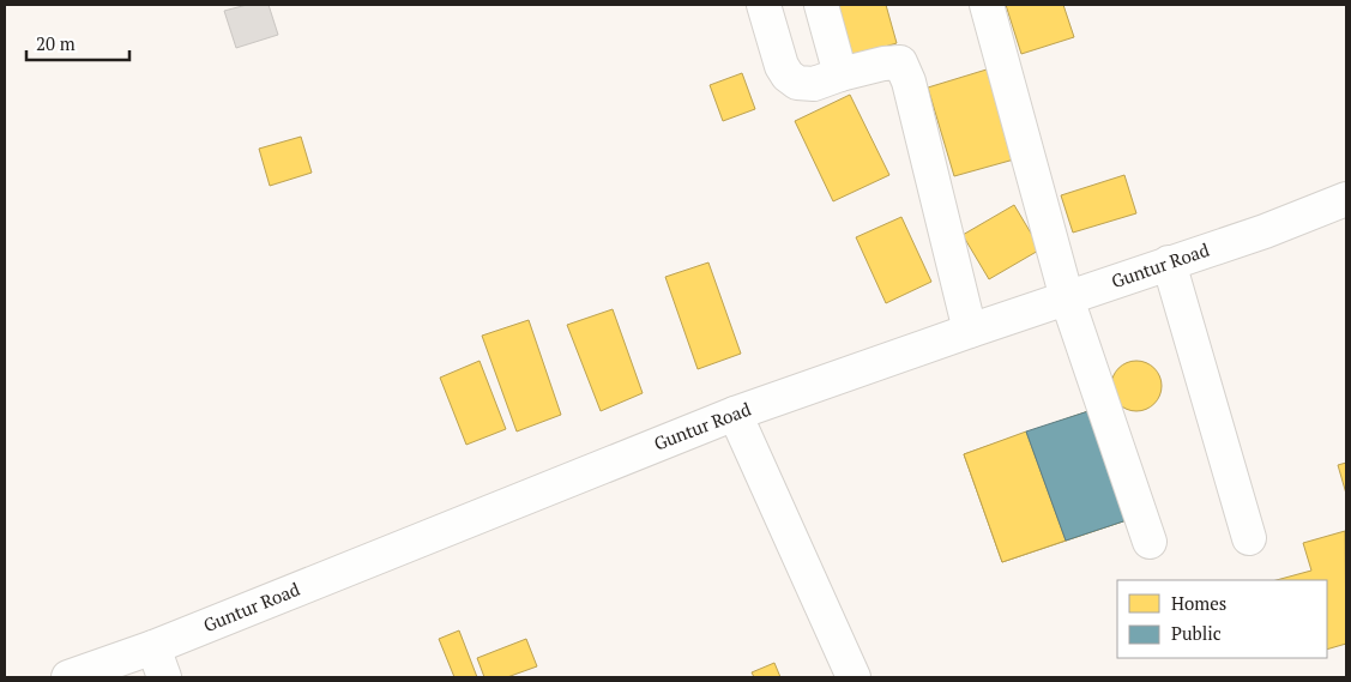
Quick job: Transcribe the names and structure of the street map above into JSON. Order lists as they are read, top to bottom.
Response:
{
  "streets": {
    "street": ["Guntur Road"]
  },
  "legend": ["Homes", "Public"],
  "scale_bar": "20 m"
}
